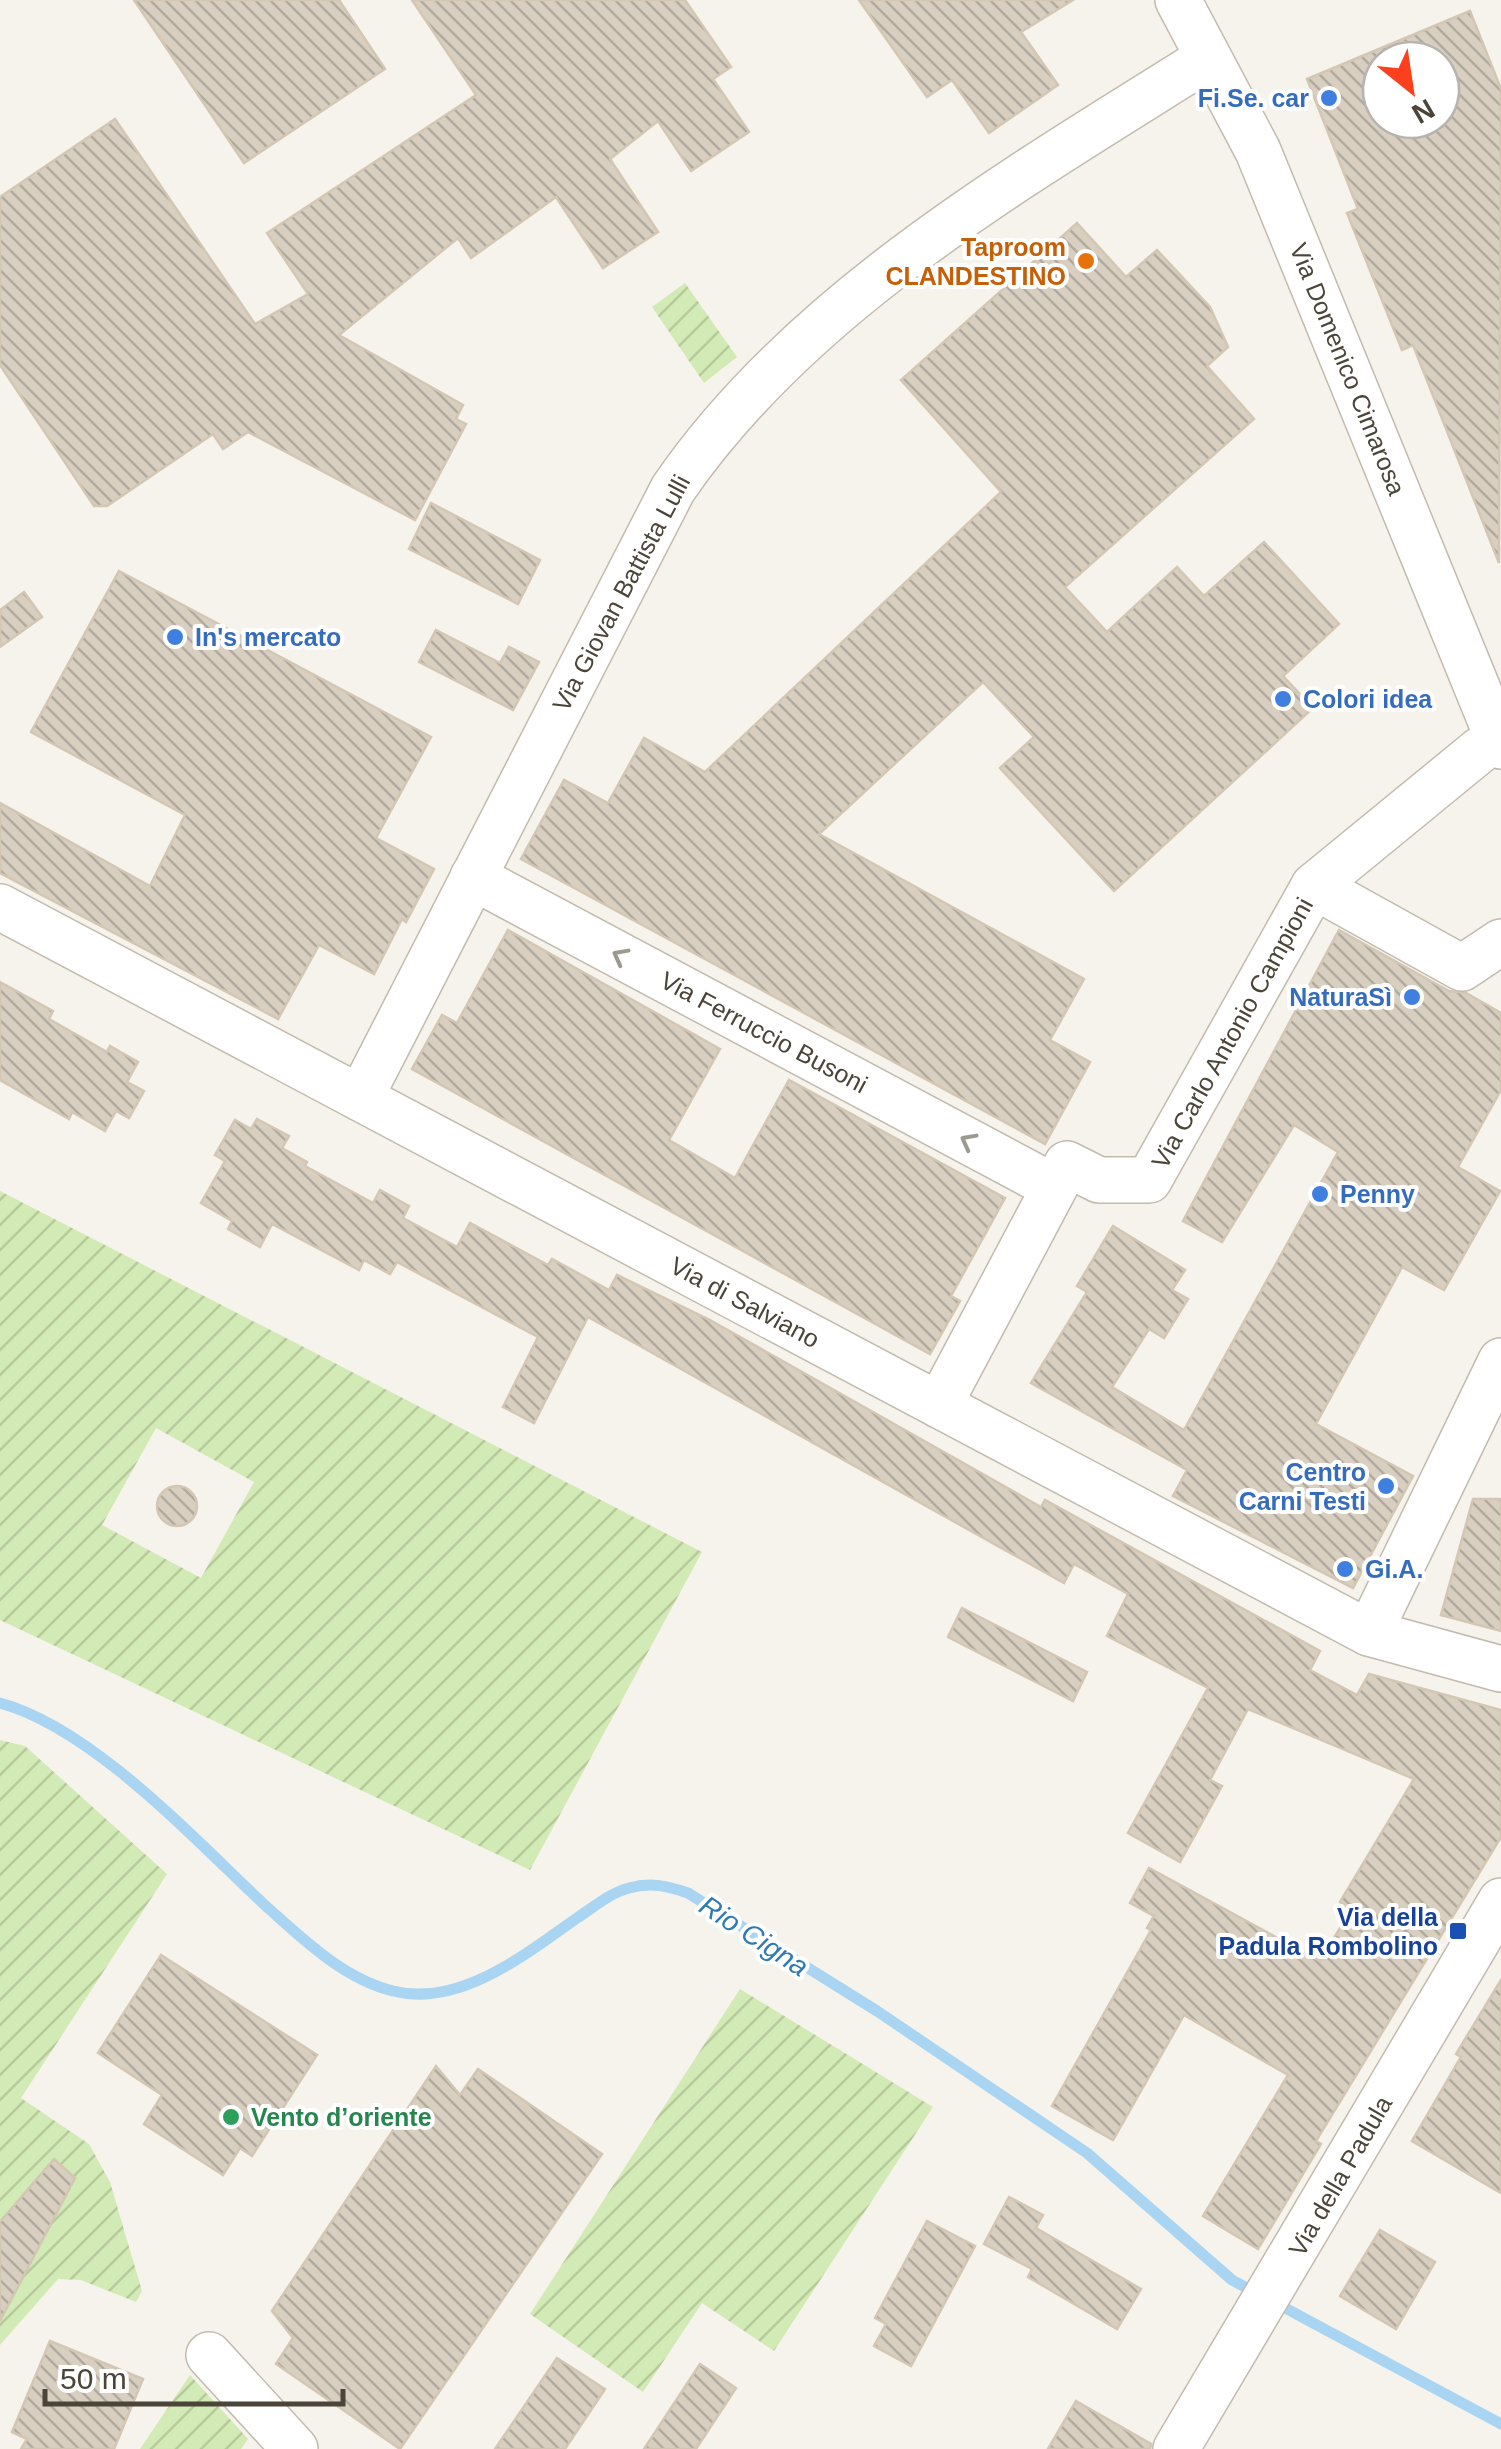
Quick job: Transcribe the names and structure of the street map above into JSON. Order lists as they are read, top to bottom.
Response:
{
  "streets": {
    "street": [
      "Via Domenico Cimarosa",
      "Via Giovan Battista Lulli",
      "Via Ferruccio Busoni",
      "Via Carlo Antonio Campioni",
      "Via di Salviano",
      "Via della Padula"
    ]
  },
  "crossings": [
    ["Via Domenico Cimarosa", "Via Giovan Battista Lulli"],
    ["Via Domenico Cimarosa", "Via Carlo Antonio Campioni"],
    ["Via Giovan Battista Lulli", "Via Ferruccio Busoni"],
    ["Via Giovan Battista Lulli", "Via di Salviano"],
    ["Via Ferruccio Busoni", "Via Carlo Antonio Campioni"]
  ],
  "one_way": ["Via Ferruccio Busoni"],
  "water": ["Rio Cigna"],
  "places": {
    "other": [
      "Fi.Se. car",
      "Taproom CLANDESTINO",
      "In's mercato",
      "Colori idea",
      "NaturaSì",
      "Penny",
      "Centro Carni Testi",
      "Gi.A.",
      "Vento d’oriente"
    ],
    "transit": ["Via della Padula Rombolino"]
  },
  "scale_bar": "50 m",
  "north": "bottom right"
}
